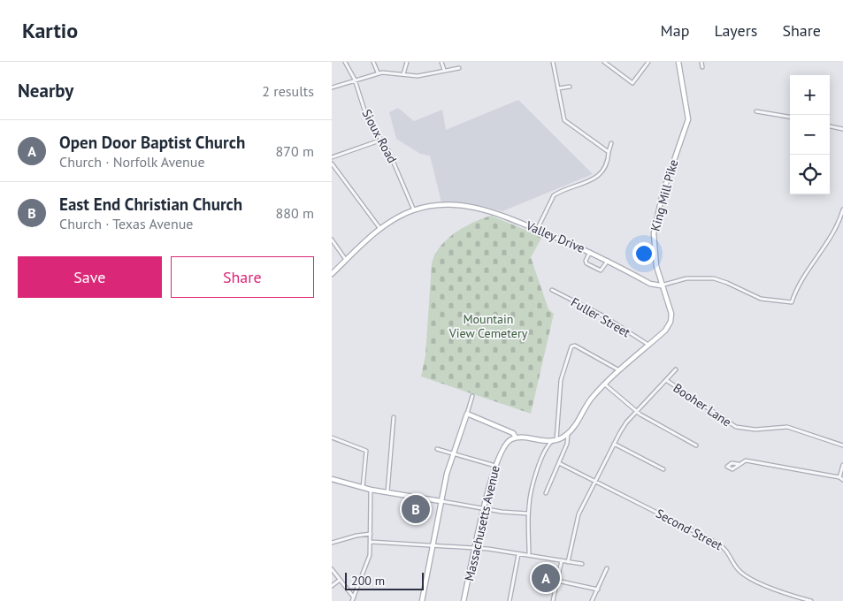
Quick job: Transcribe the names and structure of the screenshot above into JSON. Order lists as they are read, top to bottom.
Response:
{
  "streets": {
    "main road": ["King Mill Pike", "Valley Drive", "Massachusetts Avenue"],
    "street": [
      "Sioux Road",
      "Fuller Street",
      "Booher Lane",
      "Second Street"
    ]
  },
  "crossings": [
    ["Sioux Road", "Valley Drive"],
    ["King Mill Pike", "Valley Drive"],
    ["King Mill Pike", "Fuller Street"]
  ],
  "parks": ["Mountain View Cemetery"],
  "scale_bar": "200 m",
  "page": {
    "header": "Kartio",
    "nav": ["Map", "Layers", "Share"],
    "heading": ["Nearby", "2 results"],
    "map_buttons": ["+", "−"],
    "list": [
      {
        "mark": "A",
        "name": "Open Door Baptist Church",
        "note": "Church · Norfolk Avenue",
        "value": "870 m"
      },
      {
        "mark": "B",
        "name": "East End Christian Church",
        "note": "Church · Texas Avenue",
        "value": "880 m"
      }
    ],
    "buttons": ["Save", "Share"],
    "pins": ["B", "A"],
    "scale": "200 m"
  }
}
